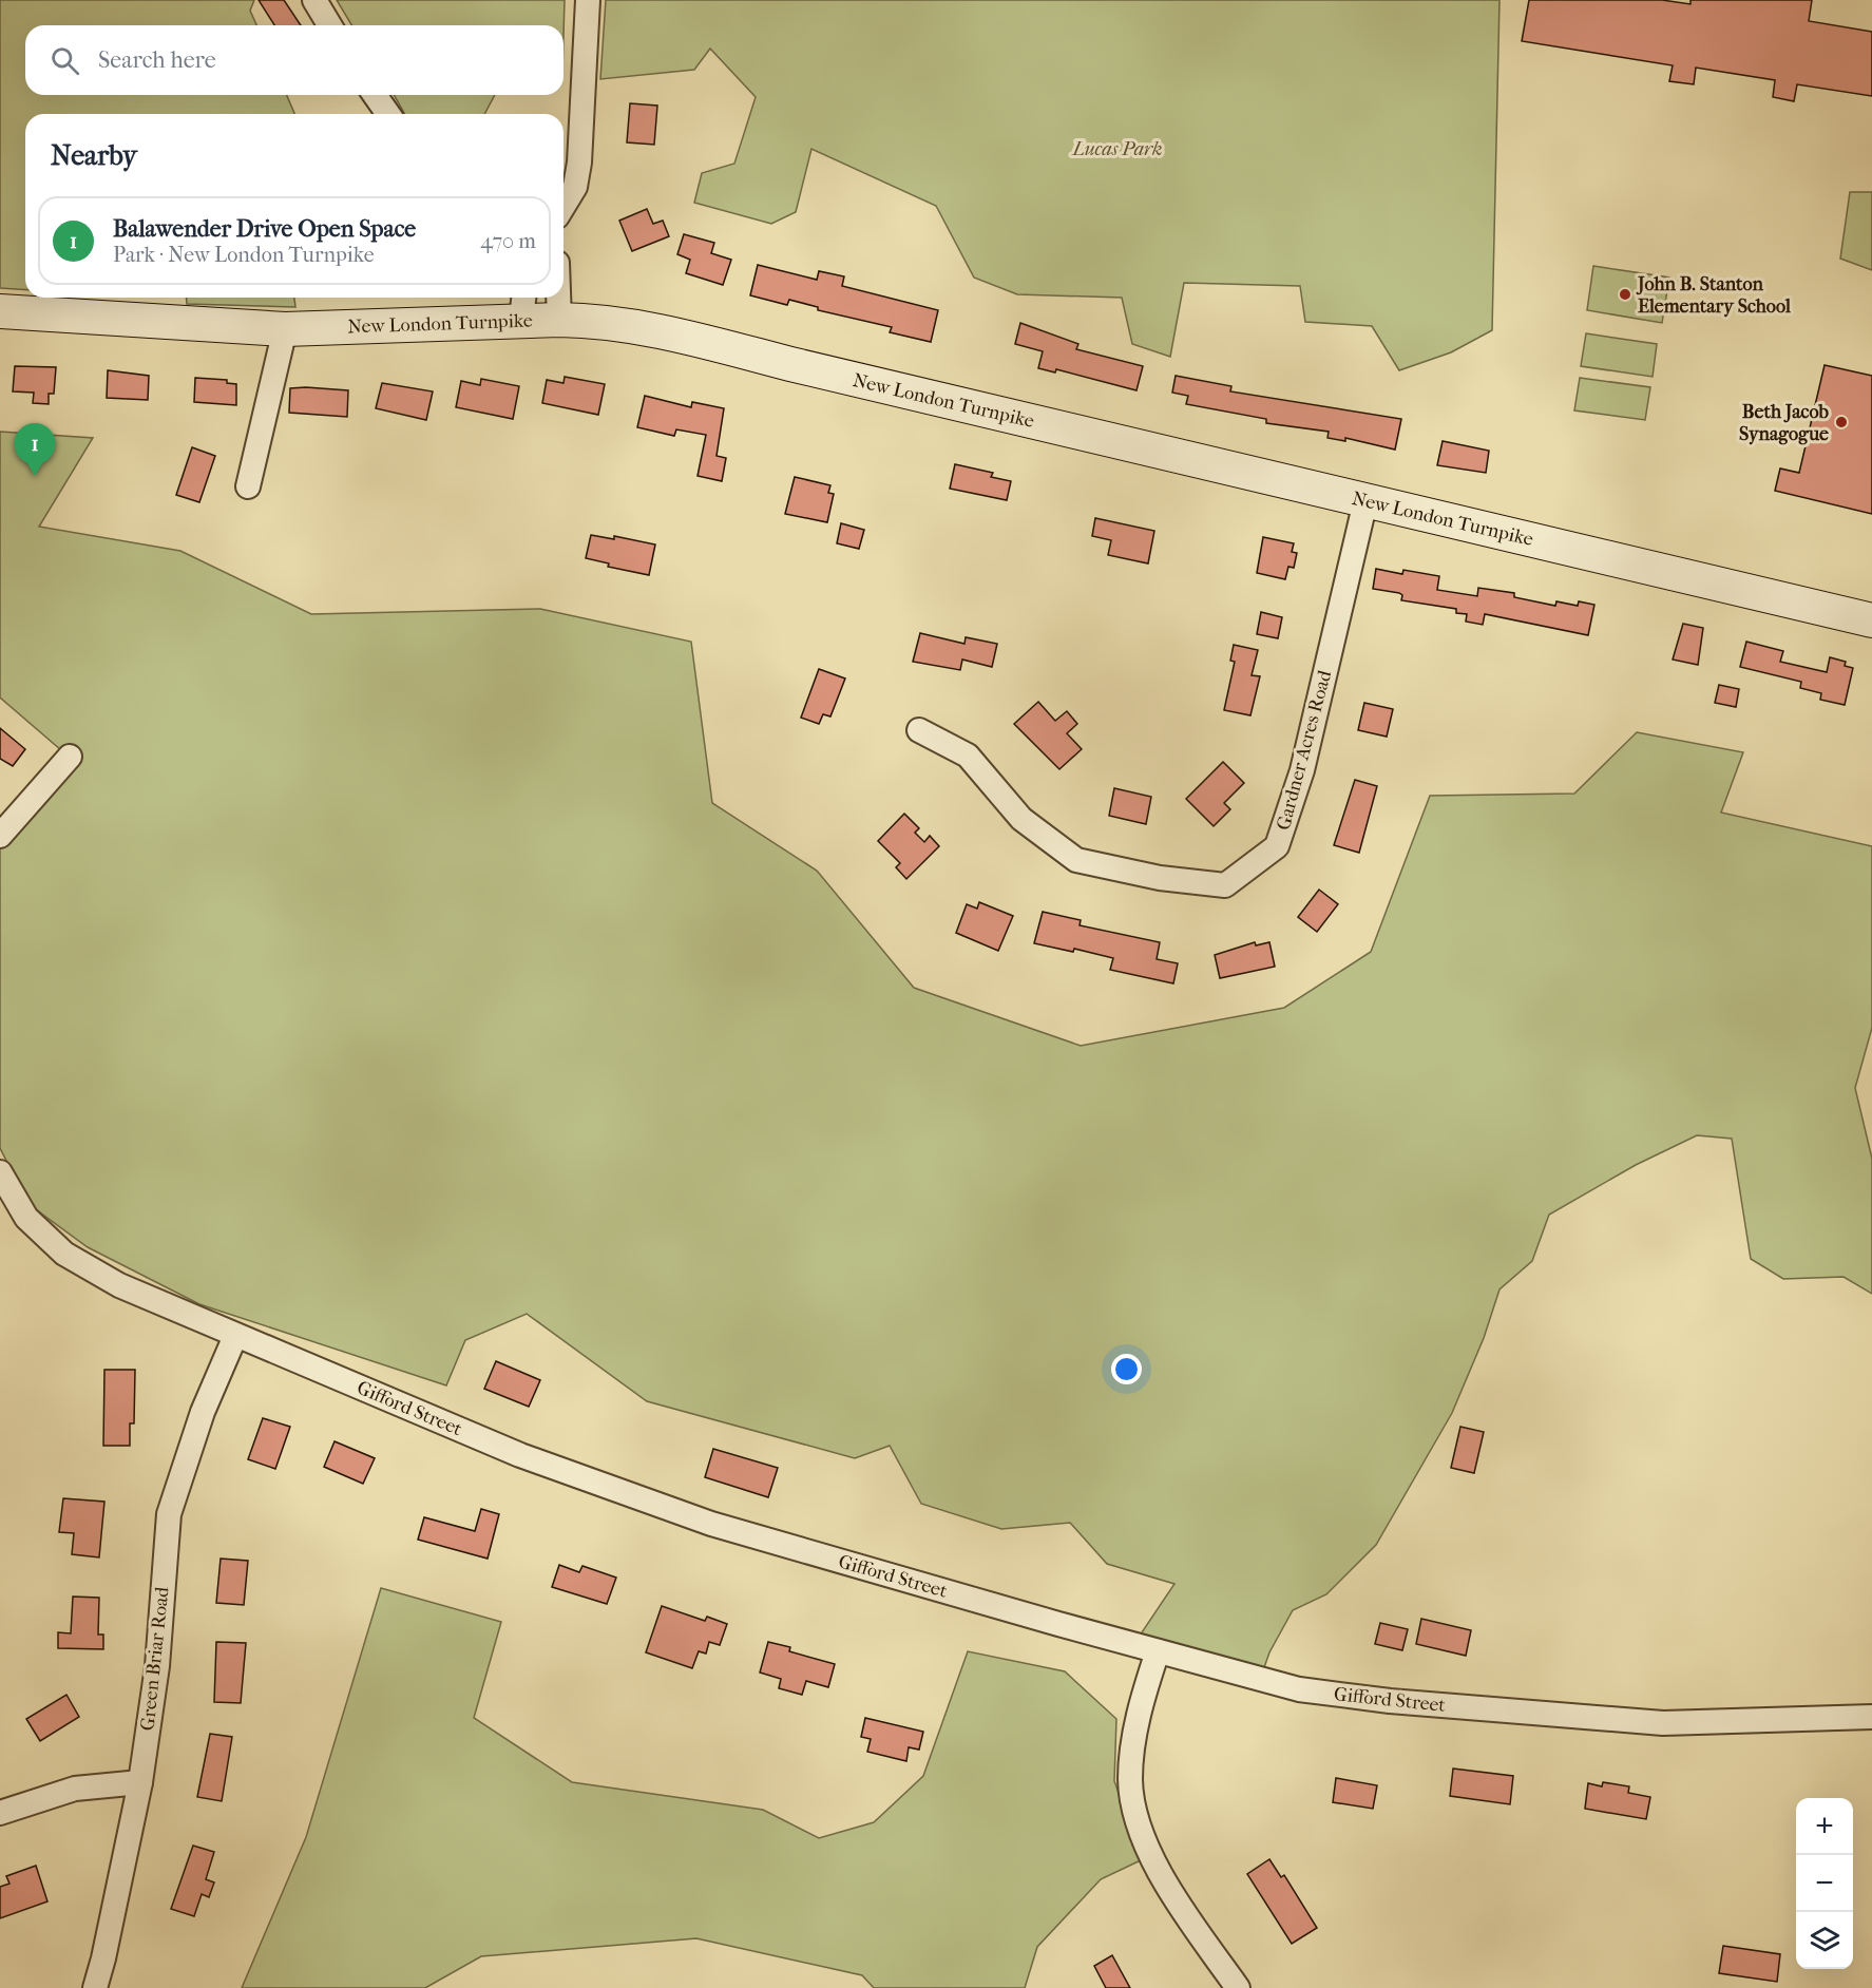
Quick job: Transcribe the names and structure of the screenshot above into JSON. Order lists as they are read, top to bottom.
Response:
{
  "streets": {
    "main road": ["New London Turnpike"],
    "street": ["Gardner Acres Road", "Gifford Street", "Green Briar Road"]
  },
  "crossings": [
    ["New London Turnpike", "Gardner Acres Road"],
    ["Gifford Street", "Green Briar Road"]
  ],
  "parks": ["Lucas Park"],
  "places": ["John B. Stanton Elementary School", "Beth Jacob Synagogue"],
  "page": {
    "search": "Search here",
    "heading": "Nearby",
    "list": [
      {
        "mark": "1",
        "name": "Balawender Drive Open Space",
        "note": "Park · New London Turnpike",
        "value": "470 m"
      }
    ],
    "pins": "1",
    "map_buttons": ["+", "−"]
  }
}
